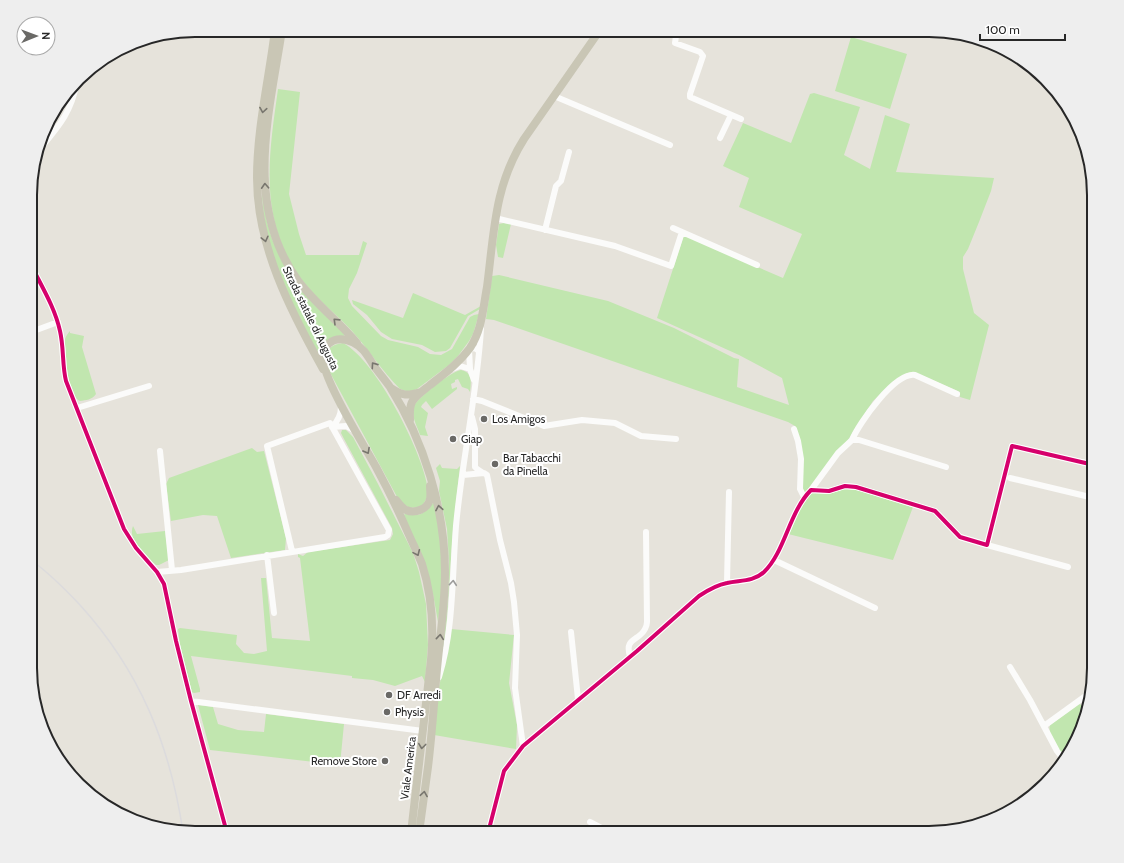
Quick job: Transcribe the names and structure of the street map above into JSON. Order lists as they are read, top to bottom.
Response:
{
  "streets": {
    "main road": ["Strada statale di Augusta", "Viale America"]
  },
  "crossings": [
    ["Strada statale di Augusta", "Viale America"]
  ],
  "places": [
    "Los Amigos",
    "Giap",
    "Bar Tabacchi da Pinella",
    "DF Arredi",
    "Physis",
    "Remove Store"
  ],
  "scale_bar": "100 m",
  "north": "right"
}
